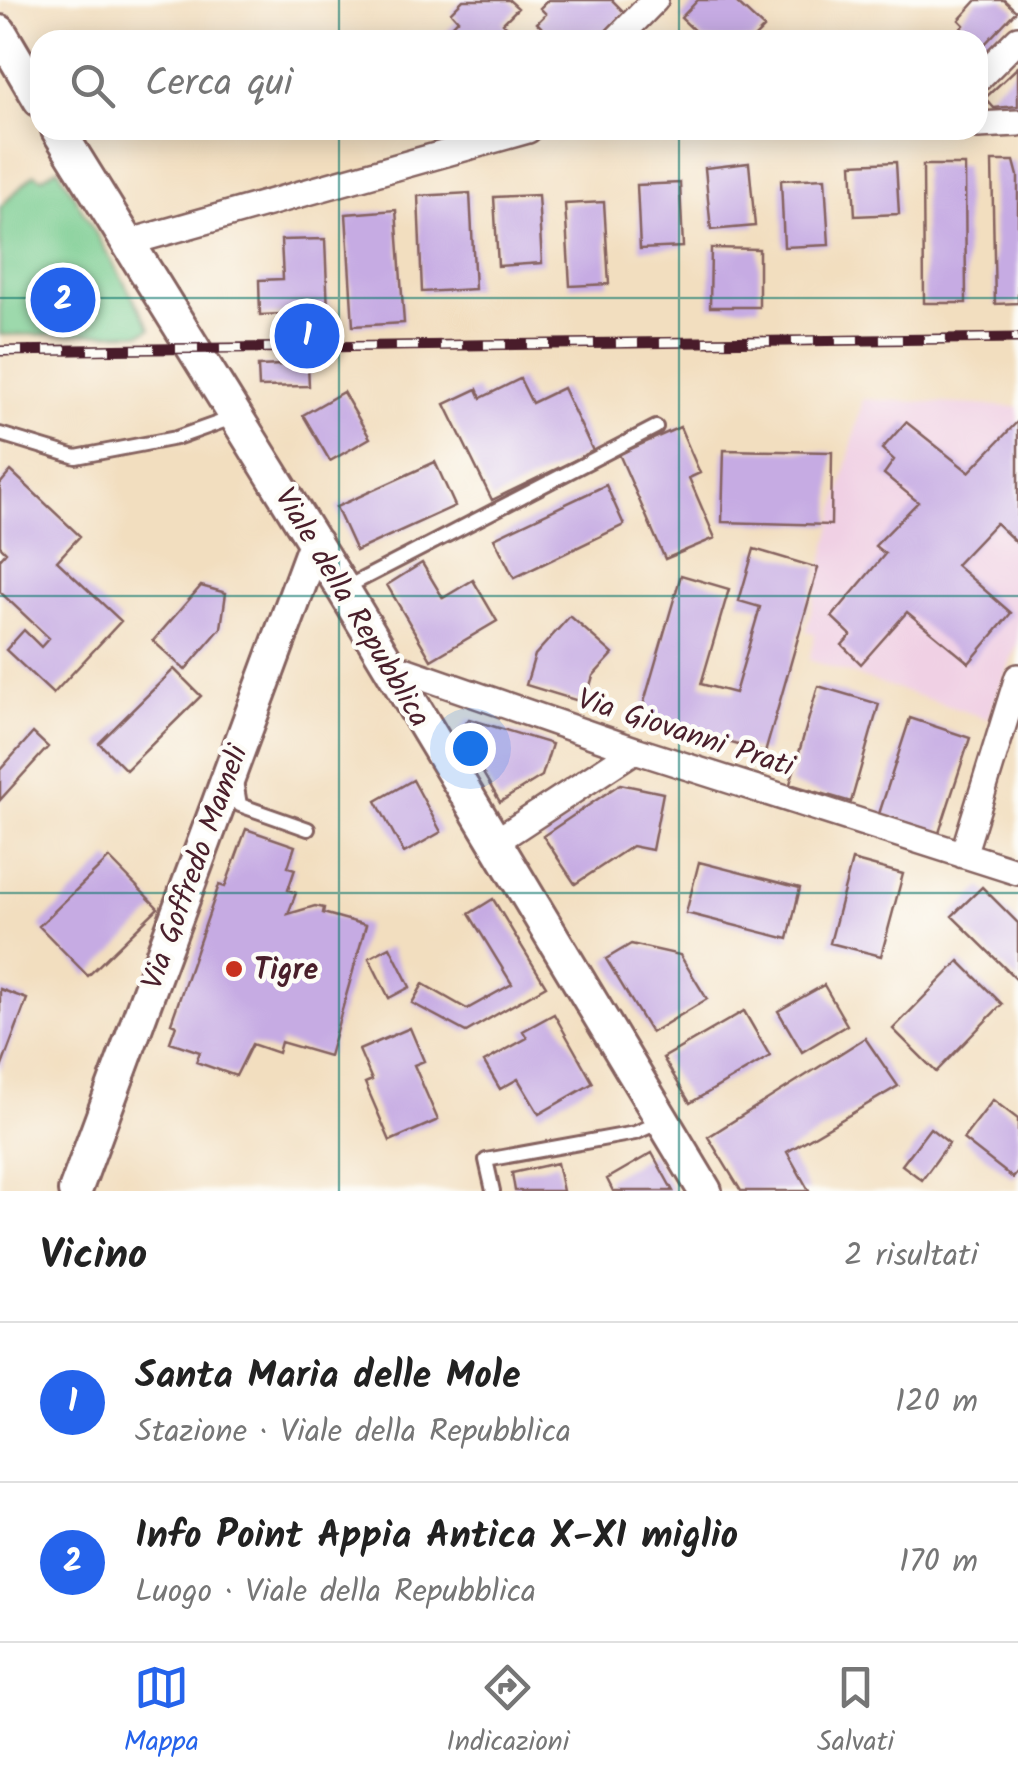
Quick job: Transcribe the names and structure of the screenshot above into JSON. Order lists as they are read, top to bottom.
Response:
{
  "streets": {
    "street": ["Viale della Repubblica", "Via Giovanni Prati", "Via Goffredo Mameli"]
  },
  "crossings": [
    ["Viale della Repubblica", "Via Giovanni Prati"],
    ["Viale della Repubblica", "Via Goffredo Mameli"]
  ],
  "places": ["Tigre"],
  "page": {
    "search": "Cerca qui",
    "pins": ["2", "1"],
    "heading": ["Vicino", "2 risultati"],
    "list": [
      {
        "mark": "1",
        "name": "Santa Maria delle Mole",
        "note": "Stazione · Viale della Repubblica",
        "value": "120 m"
      },
      {
        "mark": "2",
        "name": "Info Point Appia Antica X-XI miglio",
        "note": "Luogo · Viale della Repubblica",
        "value": "170 m"
      }
    ],
    "nav": ["Mappa", "Indicazioni", "Salvati"]
  }
}
